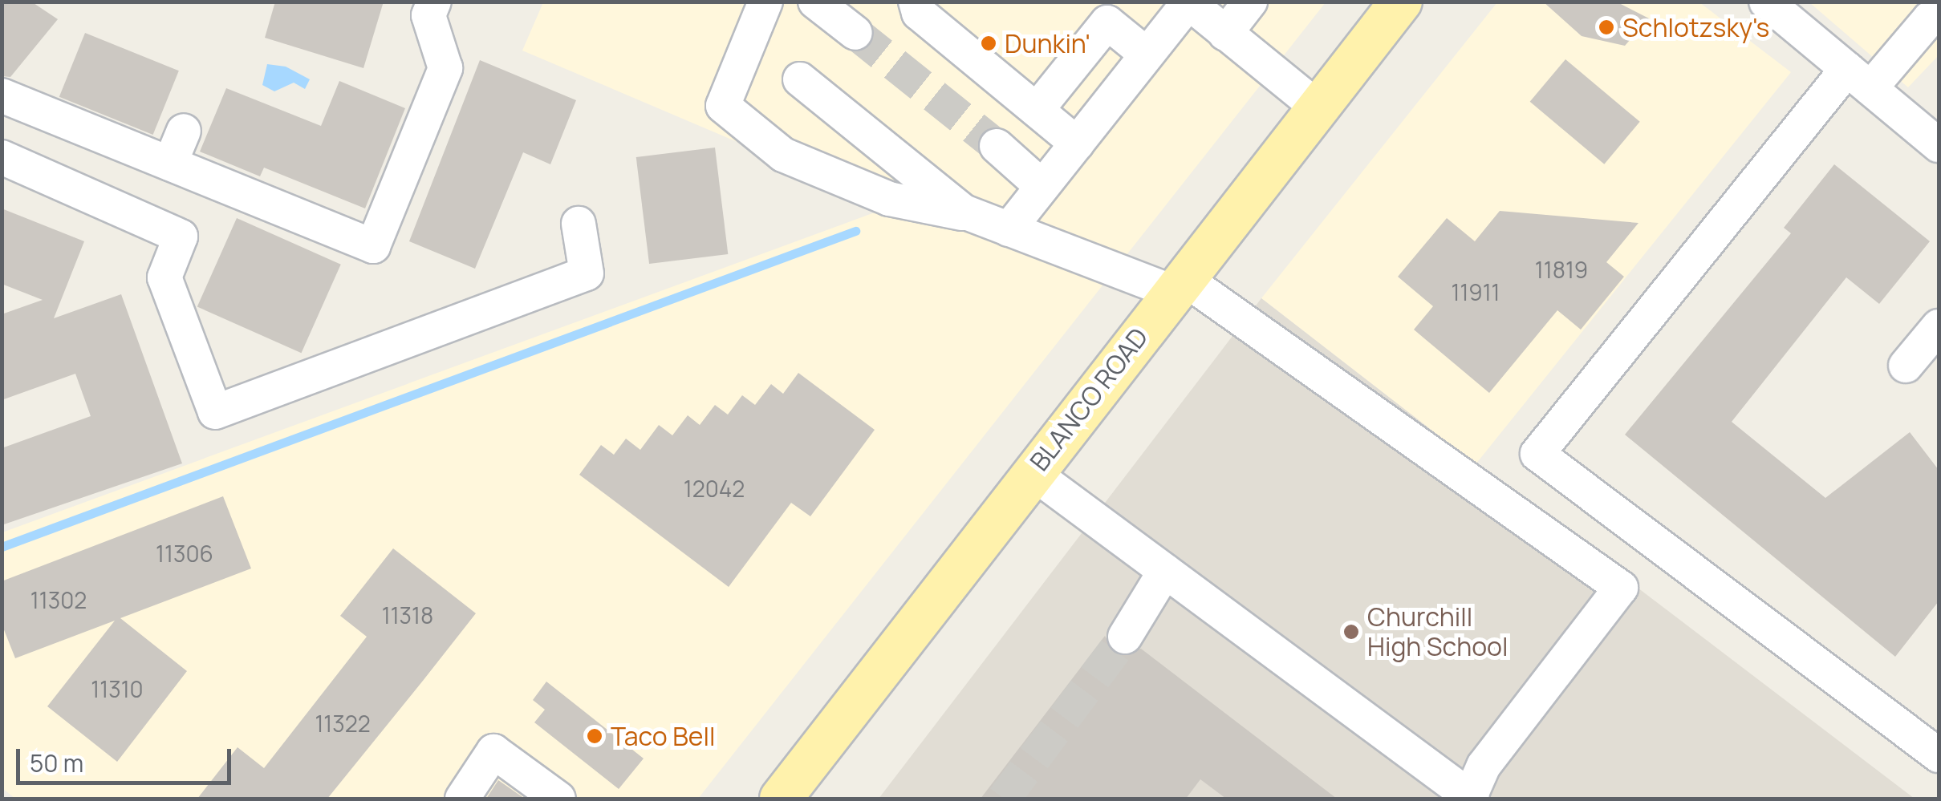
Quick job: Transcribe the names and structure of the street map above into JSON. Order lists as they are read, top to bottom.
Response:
{
  "streets": {
    "main road": ["BLANCO ROAD"]
  },
  "places": [
    "Schlotzsky's",
    "Dunkin'",
    "Churchill High School",
    "Taco Bell"
  ],
  "house_numbers": [
    "11819",
    "11911",
    "12042",
    "11306",
    "11302",
    "11318",
    "11310",
    "11322"
  ],
  "scale_bar": "50 m"
}
